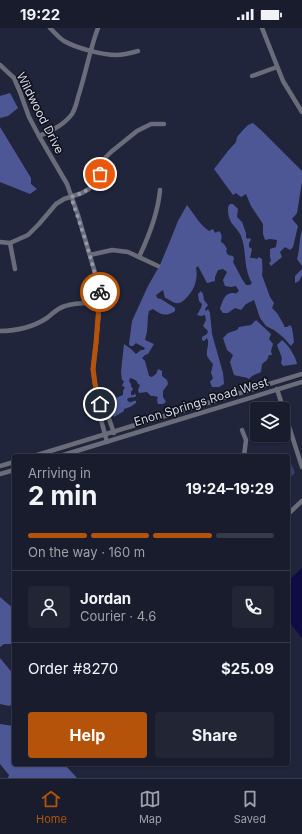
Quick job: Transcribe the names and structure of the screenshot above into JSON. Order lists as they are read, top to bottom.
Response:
{
  "streets": {
    "street": ["Wildwood Drive", "Enon Springs Road West"]
  },
  "crossings": [
    ["Wildwood Drive", "Enon Springs Road West"]
  ],
  "page": {
    "status": "19:22",
    "heading": ["2 min", "Arriving in", "19:24–19:29"],
    "panel": [
      "Jordan",
      "Courier · 4.6",
      "Order #8270",
      "$25.09"
    ],
    "bar": "On the way · 160 m",
    "buttons": ["Help", "Share"],
    "tabs": ["Home", "Map", "Saved"]
  }
}
